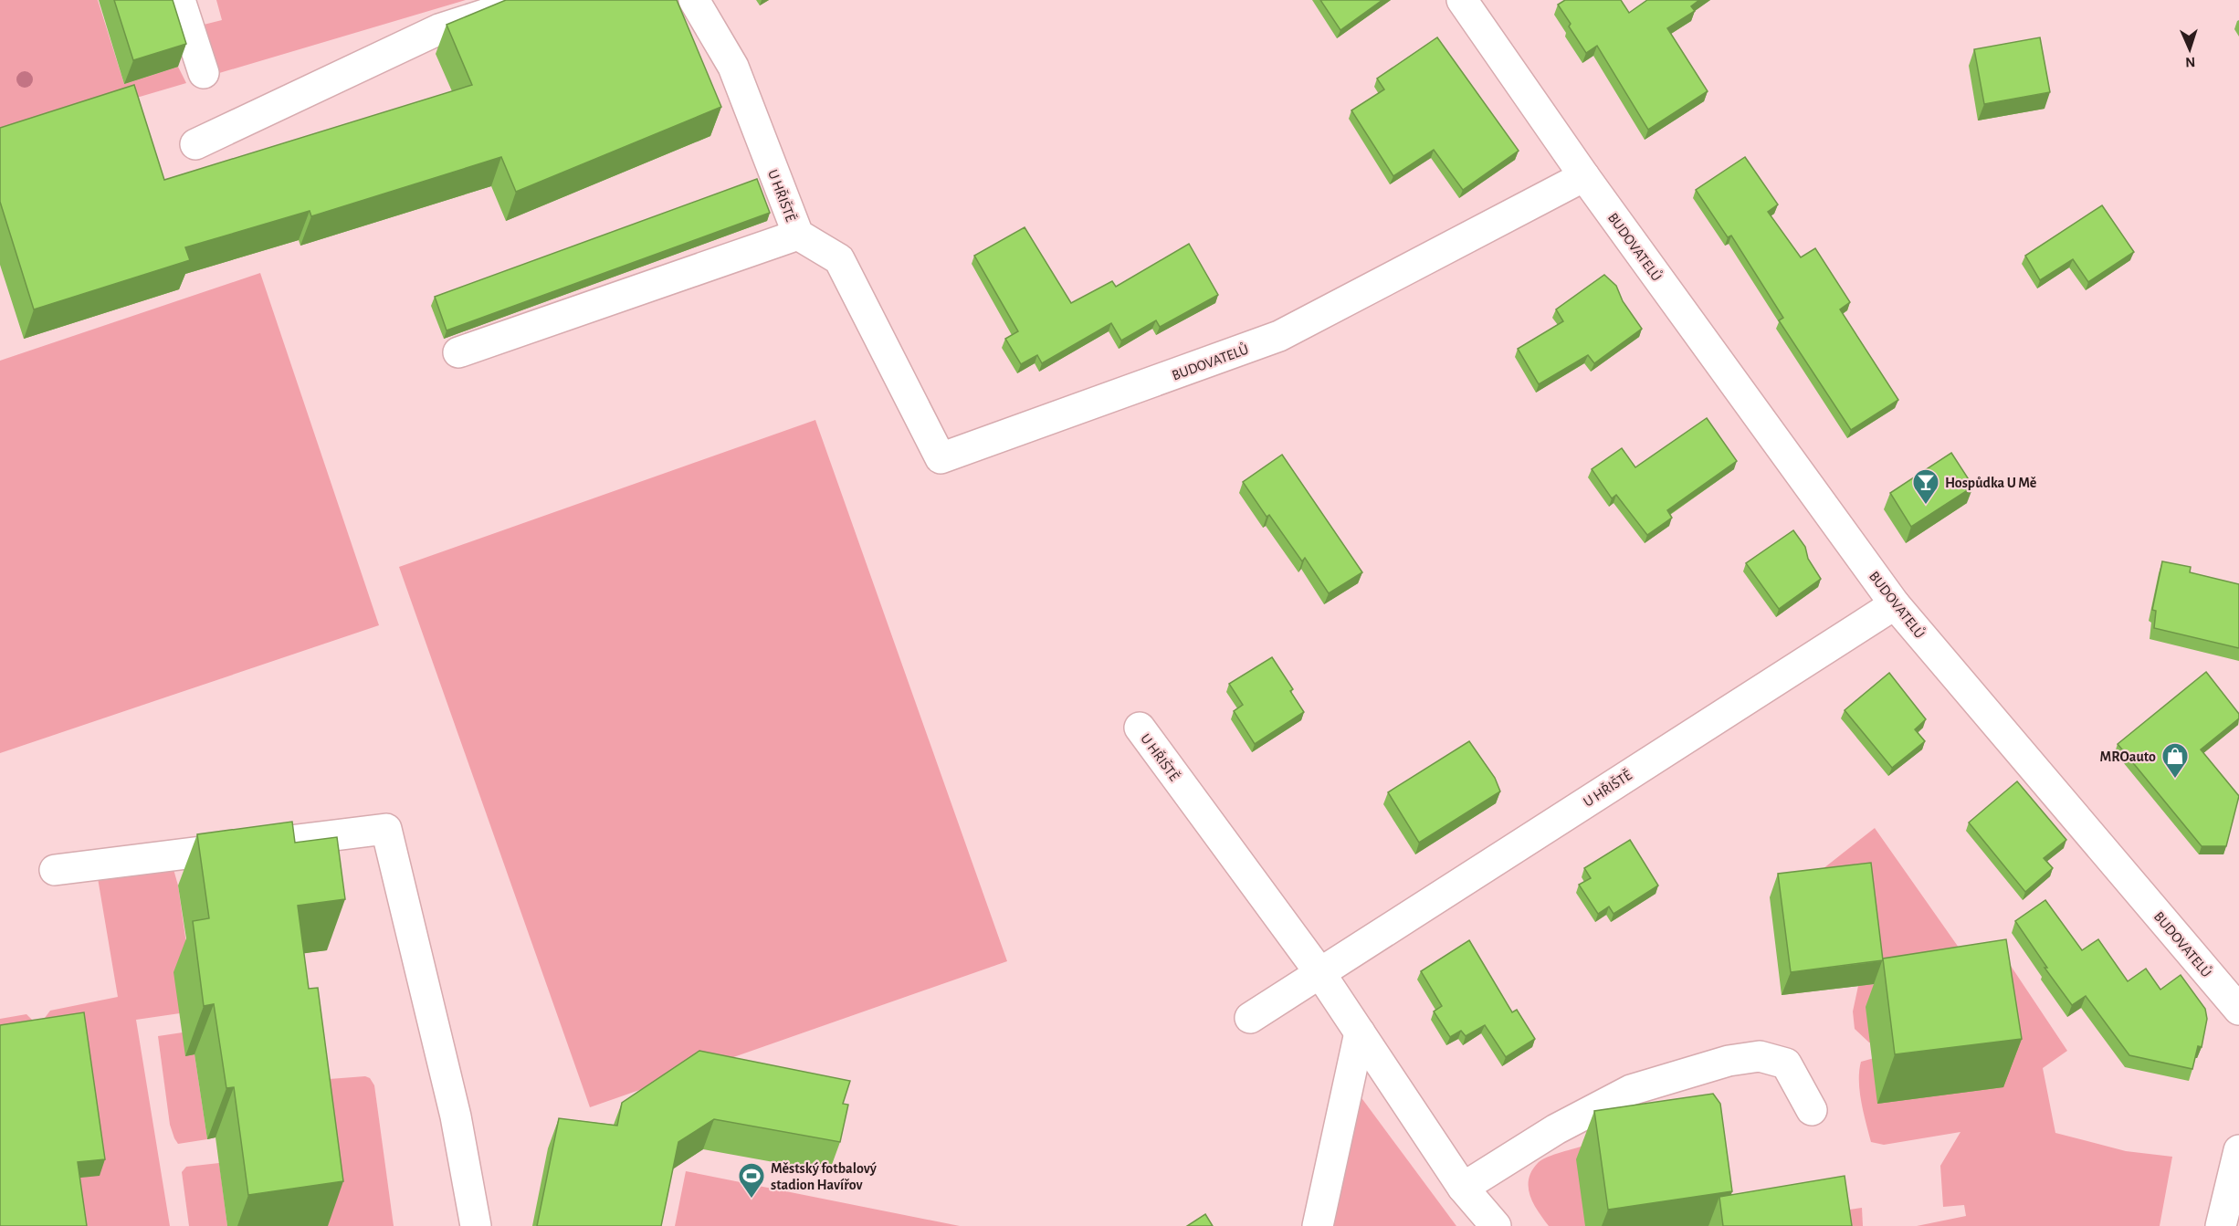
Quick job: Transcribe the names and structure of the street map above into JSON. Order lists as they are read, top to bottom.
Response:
{
  "streets": {
    "street": ["U HŘIŠTĚ", "BUDOVATELŮ"]
  },
  "crossings": [
    ["U HŘIŠTĚ", "BUDOVATELŮ"]
  ],
  "places": {
    "bar": ["Hospůdka U Mě"],
    "shop": ["MROauto"],
    "sports": ["Městský fotbalový stadion Havířov"]
  },
  "north": "bottom"
}
